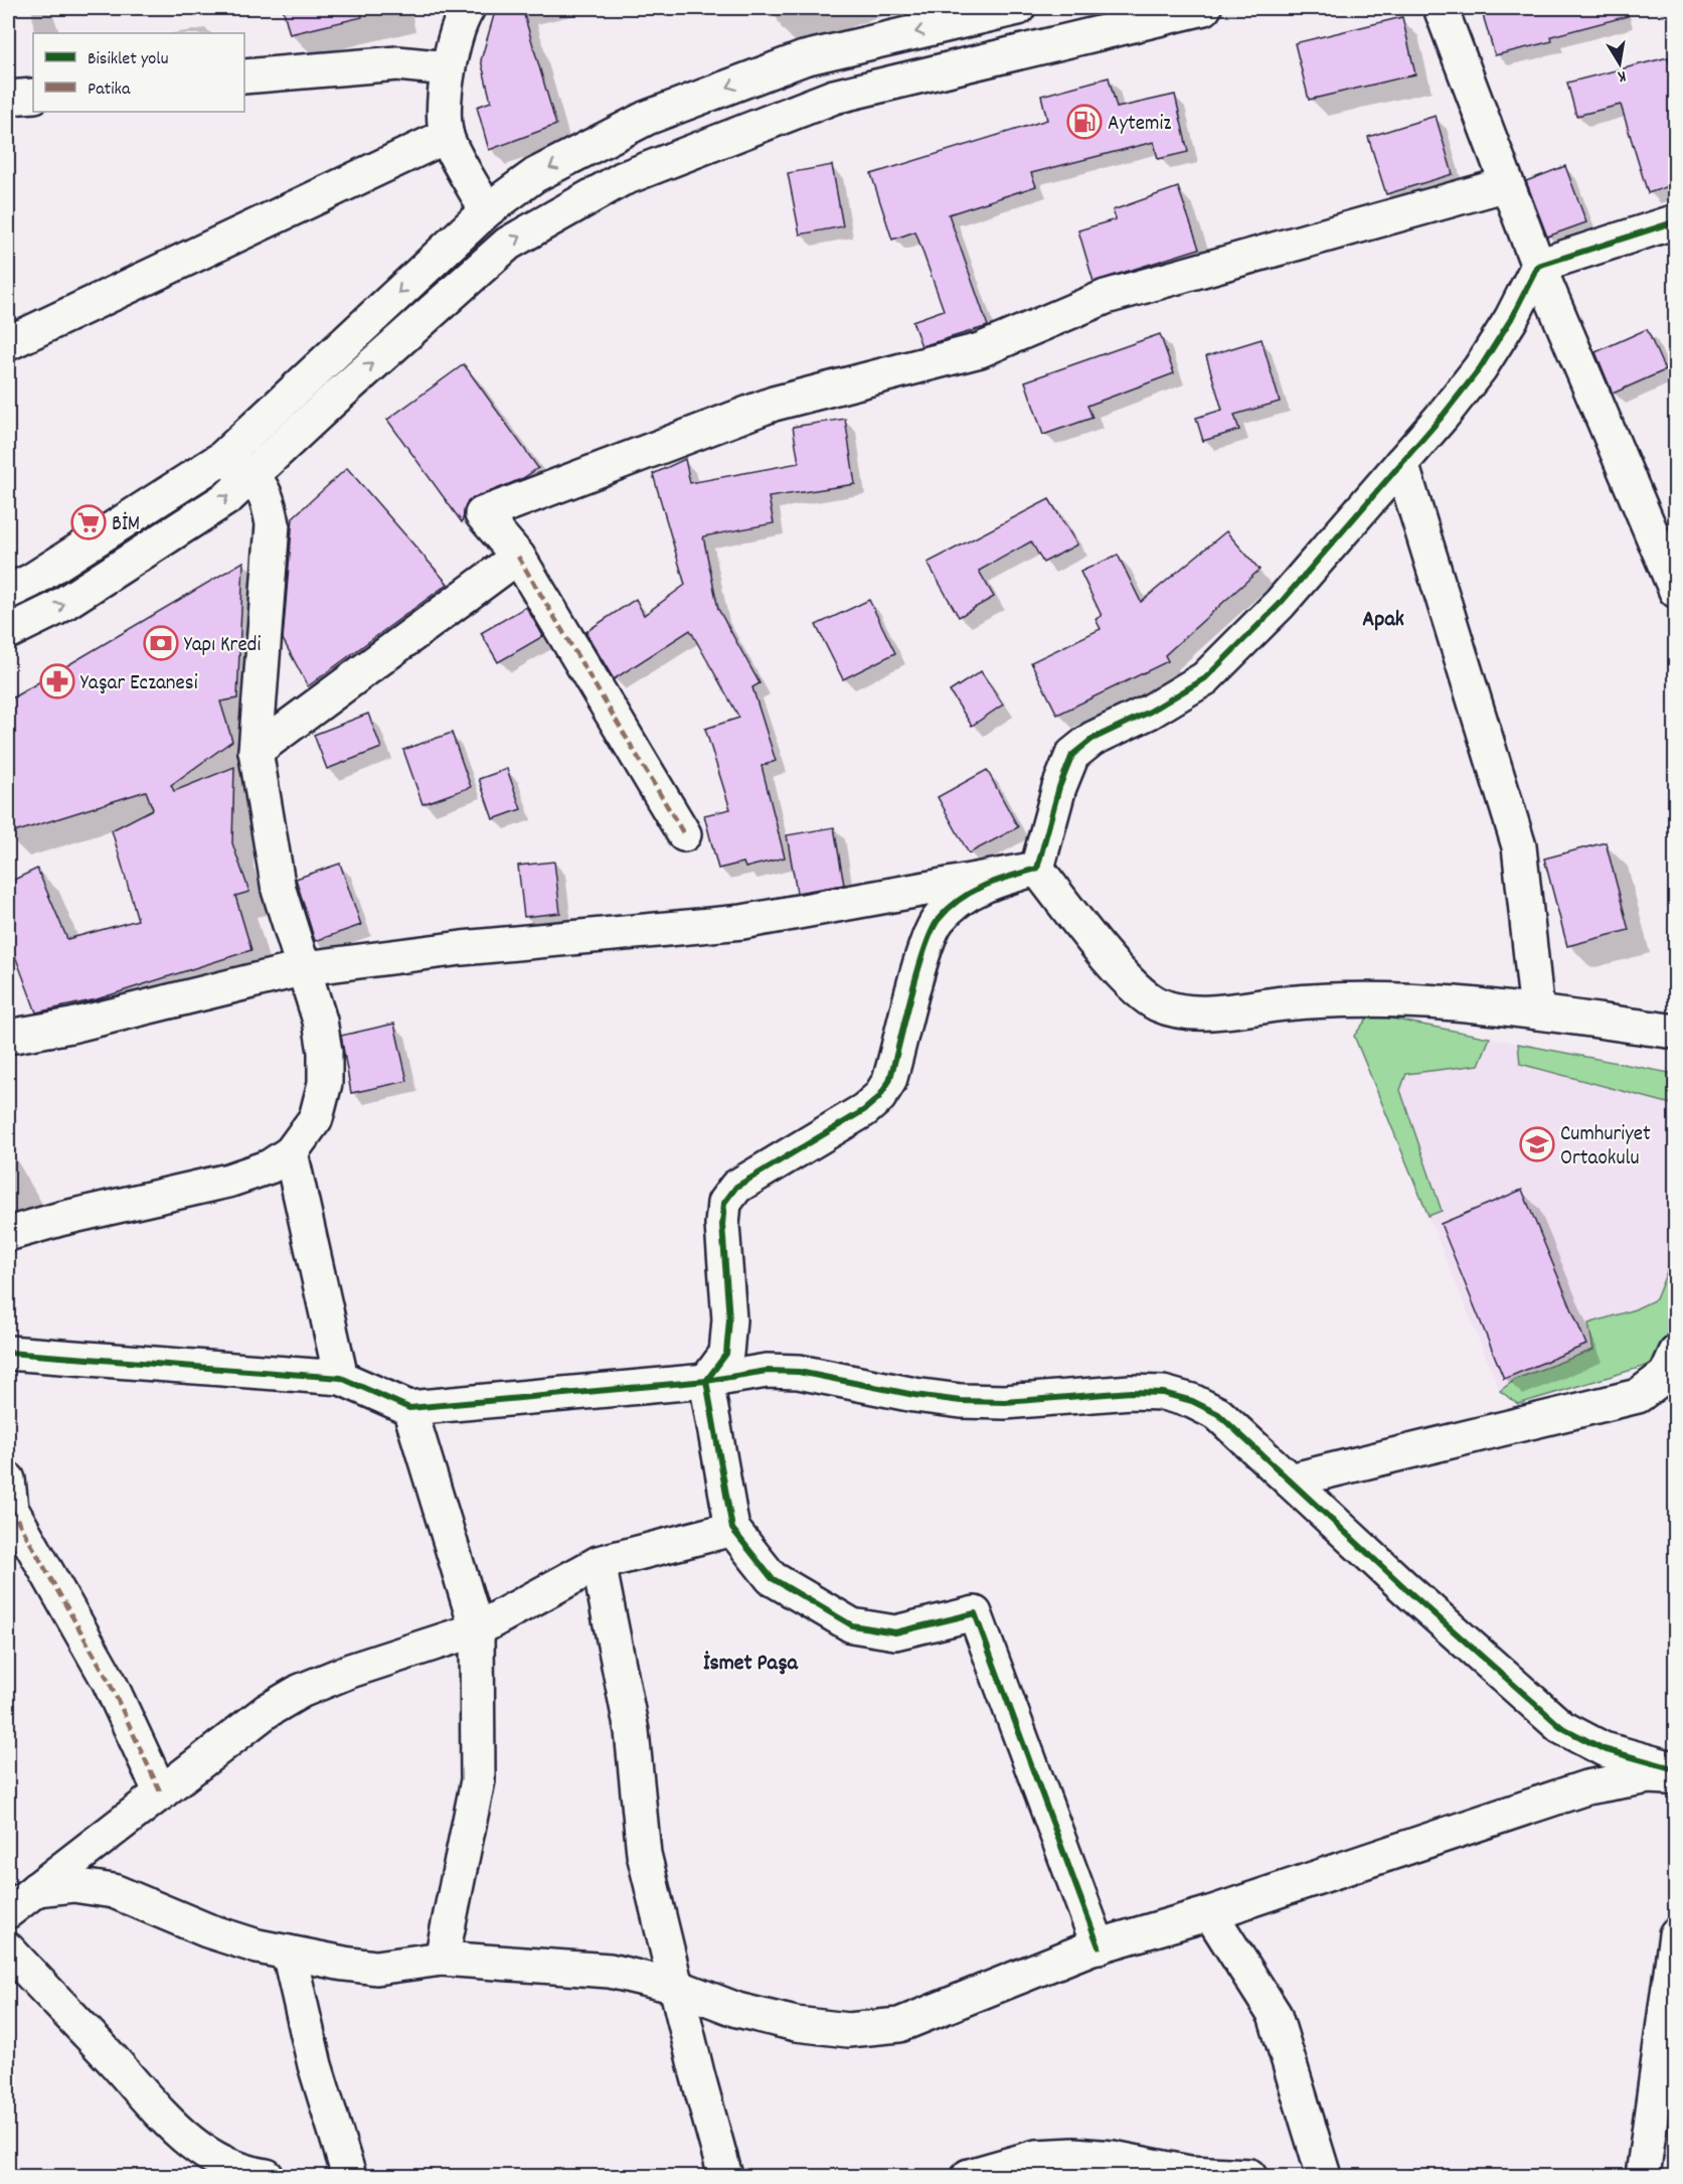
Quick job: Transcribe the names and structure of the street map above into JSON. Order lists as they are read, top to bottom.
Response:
{
  "districts": ["Apak", "İsmet Paşa"],
  "places": {
    "fuel station": ["Aytemiz"],
    "supermarket": ["BİM"],
    "bank": ["Yapı Kredi"],
    "pharmacy": ["Yaşar Eczanesi"],
    "school or university": ["Cumhuriyet Ortaokulu"]
  },
  "legend": ["Bisiklet yolu", "Patika"],
  "north": "bottom"
}
